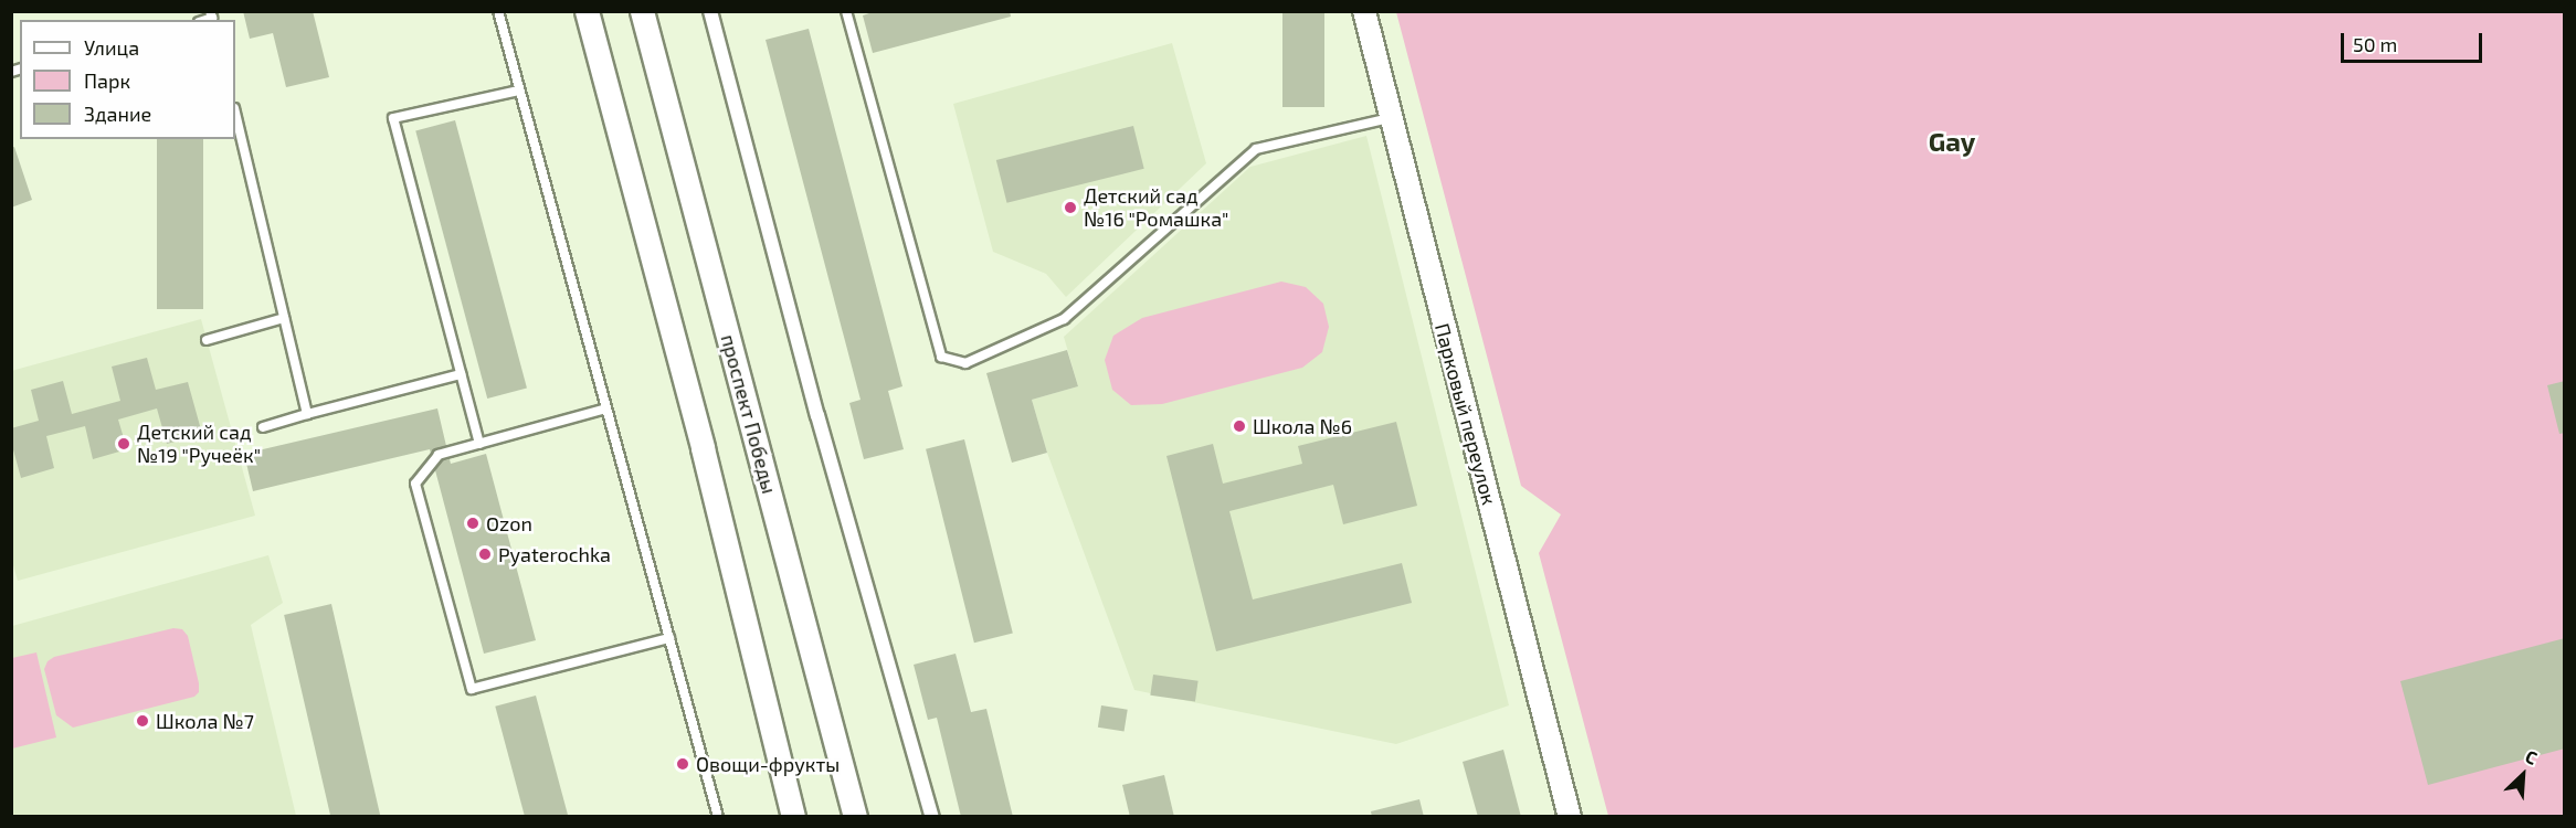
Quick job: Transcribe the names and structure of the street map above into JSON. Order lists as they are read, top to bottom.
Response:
{
  "streets": {
    "main road": ["проспект Победы"],
    "street": ["Парковый переулок"]
  },
  "districts": ["Gay"],
  "places": [
    "Детский сад №16 \"Ромашка\"",
    "Школа №6",
    "Детский сад №19 \"Ручеёк\"",
    "Ozon",
    "Pyaterochka",
    "Школа №7",
    "Овощи-фрукты"
  ],
  "legend": ["Улица", "Парк", "Здание"],
  "scale_bar": "50 m",
  "north": "top right"
}
